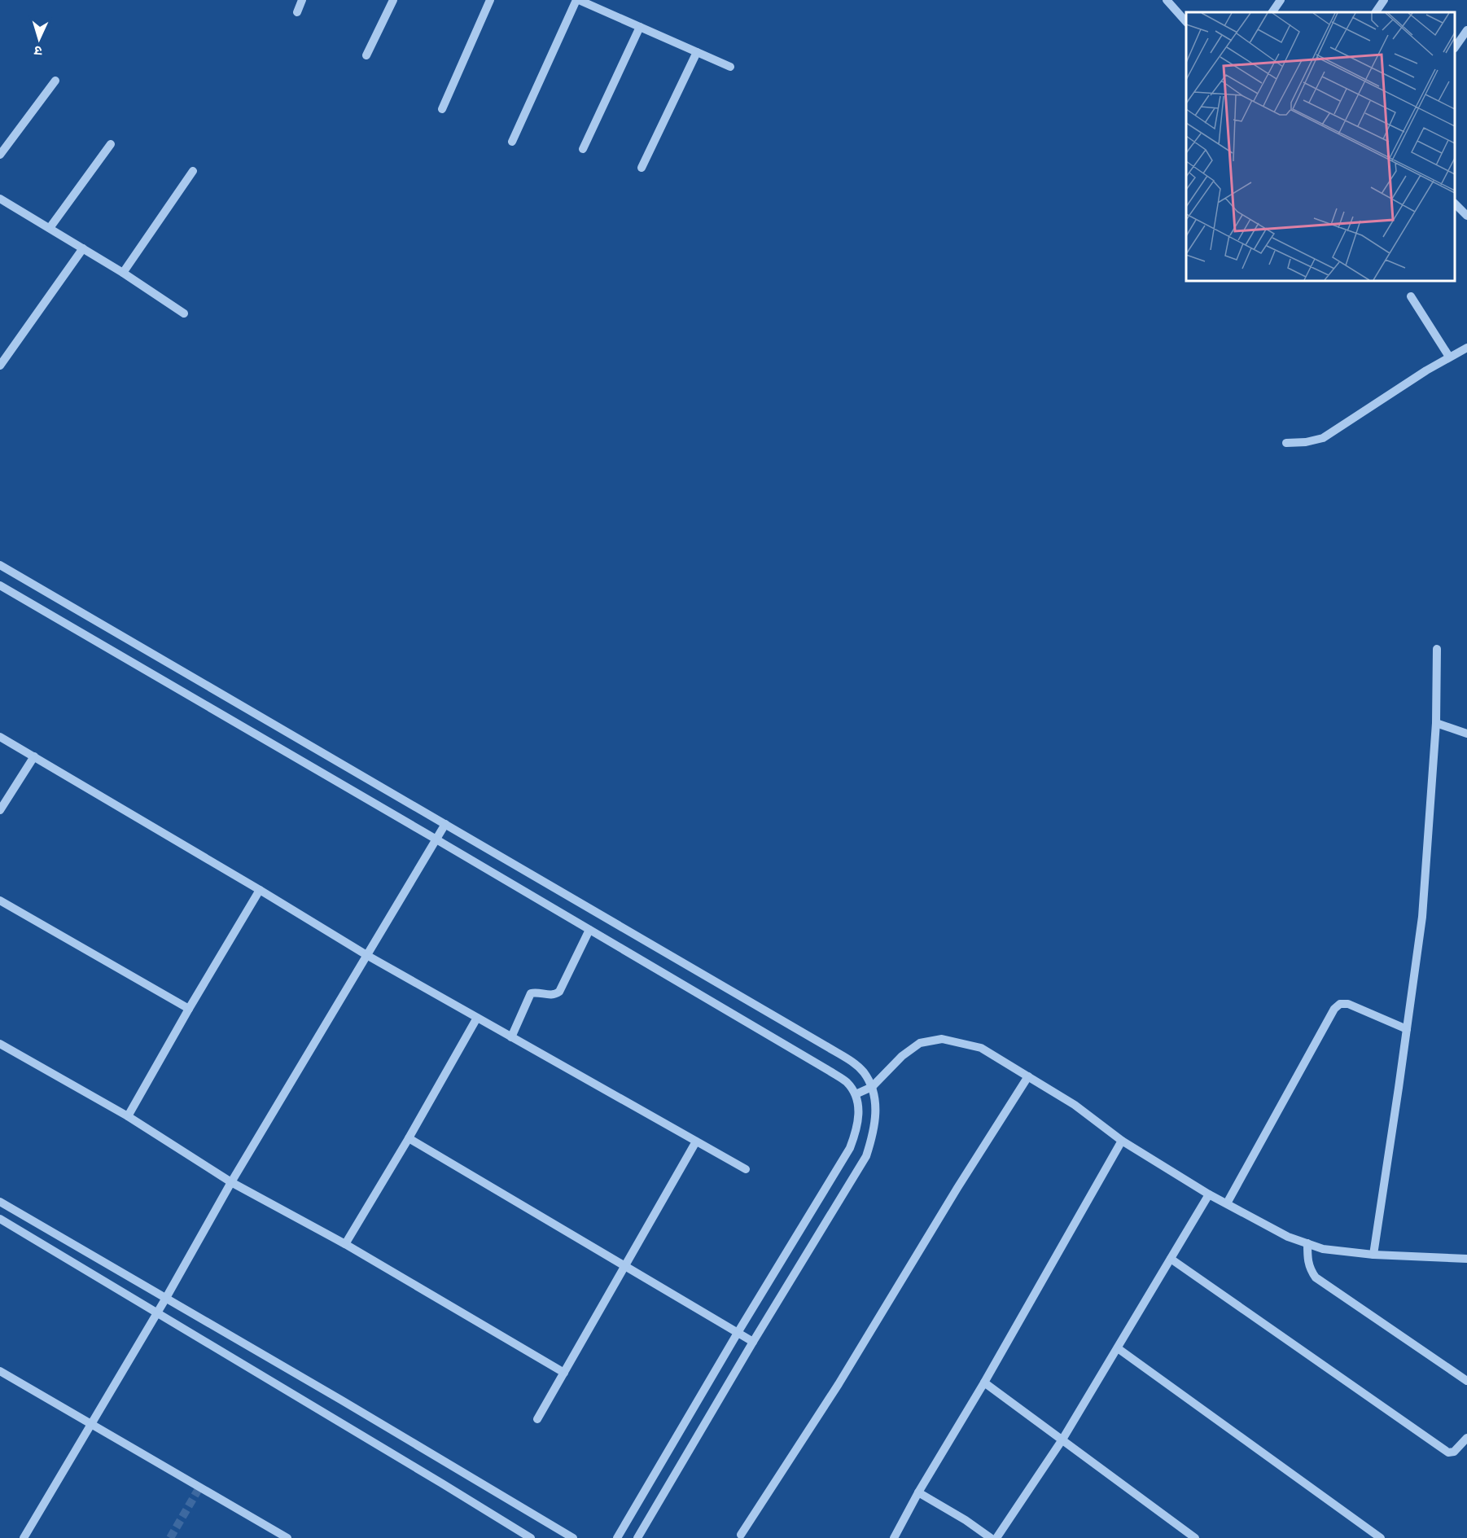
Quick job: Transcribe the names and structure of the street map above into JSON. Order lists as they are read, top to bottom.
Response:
{
  "north": "bottom"
}
